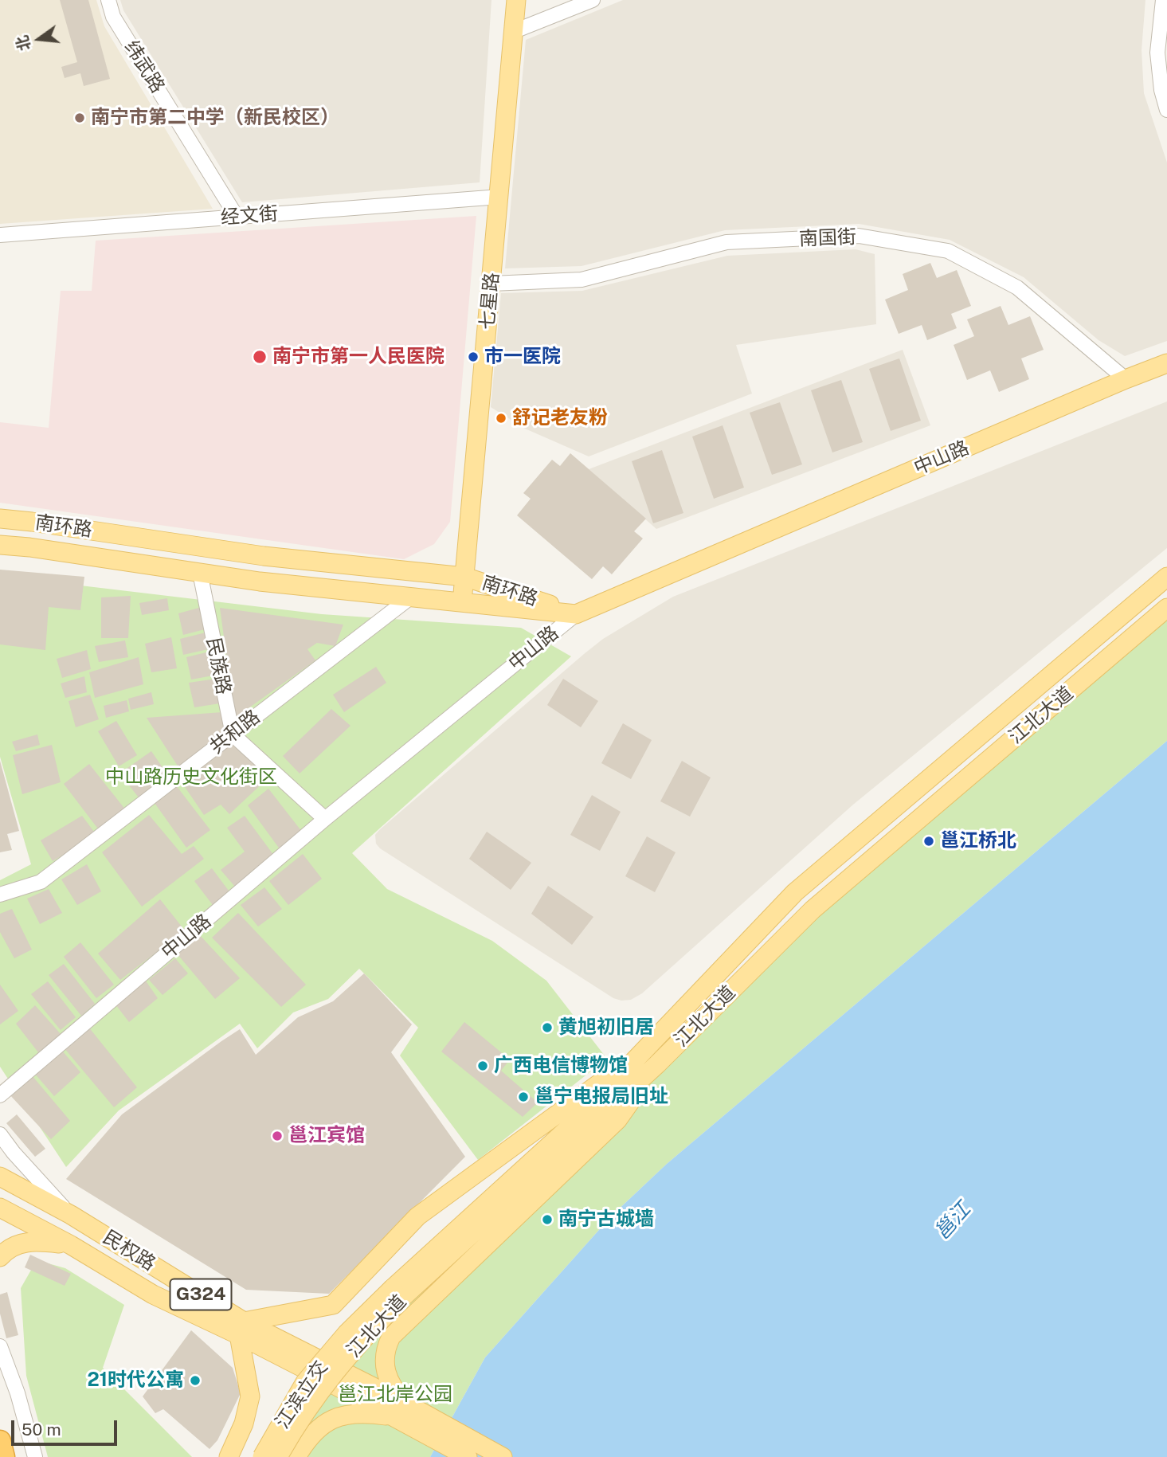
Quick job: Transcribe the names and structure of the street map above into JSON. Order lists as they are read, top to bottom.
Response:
{
  "streets": {
    "main road": [
      "七星路",
      "中山路",
      "南环路",
      "江北大道",
      "民权路",
      "G324",
      "江滨立交"
    ],
    "street": [
      "纬武路",
      "经文街",
      "南国街",
      "民族路",
      "共和路"
    ]
  },
  "crossings": [
    ["纬武路", "经文街"],
    ["经文街", "七星路"],
    ["南国街", "七星路"],
    ["南国街", "中山路"],
    ["七星路", "南环路"],
    ["中山路", "南环路"],
    ["南环路", "民族路"],
    ["南环路", "共和路"],
    ["民族路", "共和路"],
    ["江北大道", "江滨立交"],
    ["民权路", "G324"]
  ],
  "water": ["邕江"],
  "parks": ["中山路历史文化街区", "邕江北岸公园"],
  "places": [
    "南宁市第二中学（新民校区）",
    "南宁市第一人民医院",
    "市一医院",
    "舒记老友粉",
    "邕江桥北",
    "黄旭初旧居",
    "广西电信博物馆",
    "邕宁电报局旧址",
    "邕江宾馆",
    "南宁古城墙",
    "21时代公寓"
  ],
  "scale_bar": "50 m",
  "north": "left"
}
